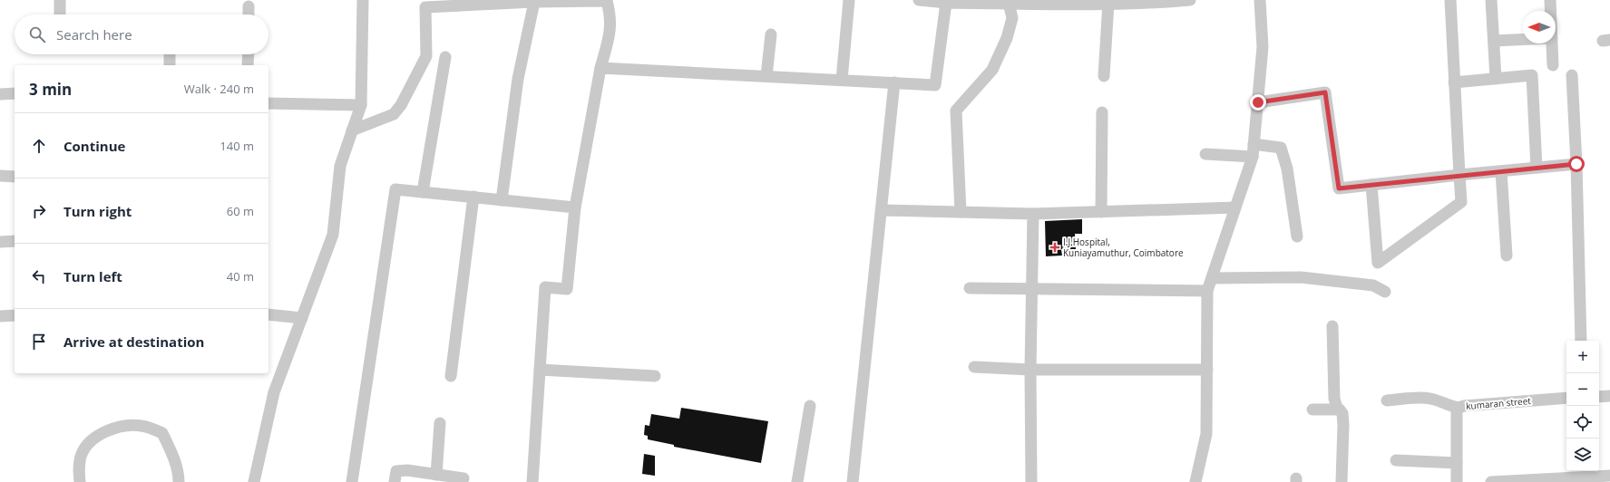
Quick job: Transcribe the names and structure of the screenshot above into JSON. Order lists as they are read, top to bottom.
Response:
{
  "streets": {
    "street": ["kumaran street"]
  },
  "places": {
    "health": ["I.J.Hospital, Kuniayamuthur, Coimbatore"]
  },
  "north": "left",
  "page": {
    "search": "Search here",
    "heading": ["3 min", "Walk · 240 m"],
    "list": [
      ["Continue", "140 m"],
      ["Turn right", "60 m"],
      ["Turn left", "40 m"],
      "Arrive at destination"
    ],
    "map_buttons": ["+", "−"]
  }
}
